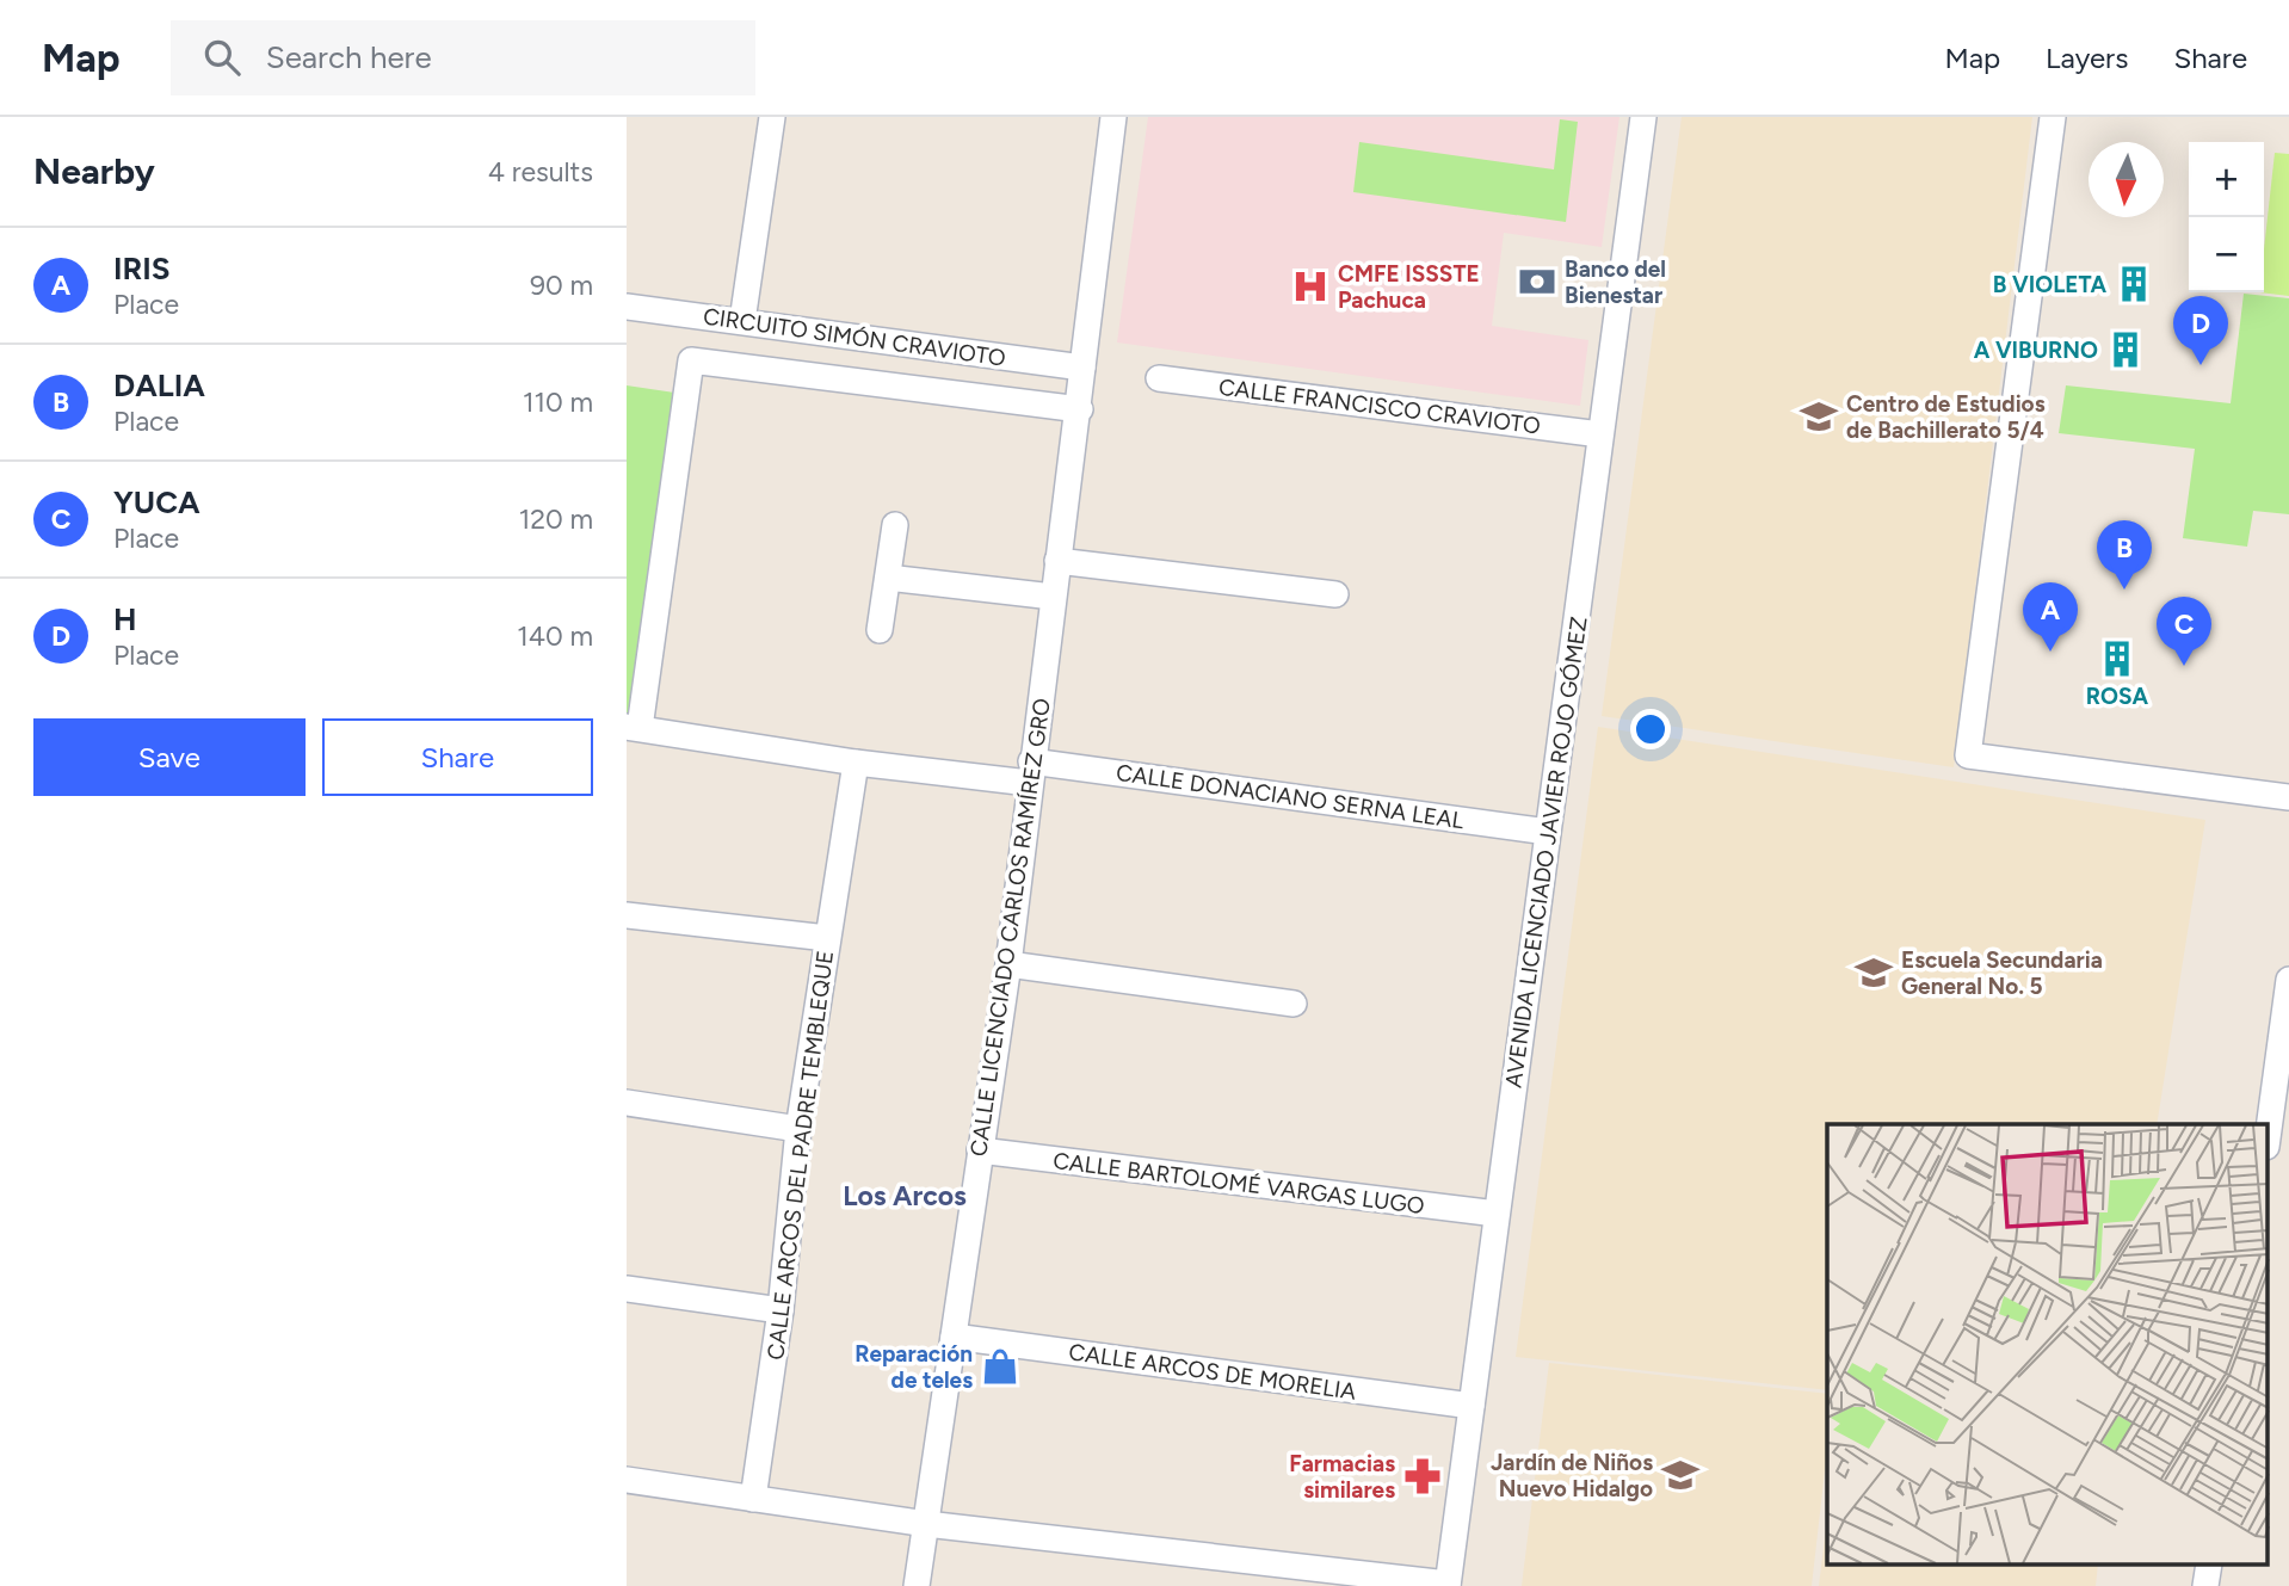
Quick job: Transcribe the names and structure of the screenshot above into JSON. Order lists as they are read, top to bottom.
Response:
{
  "streets": {
    "street": [
      "CIRCUITO SIMÓN CRAVIOTO",
      "CALLE FRANCISCO CRAVIOTO",
      "CALLE DONACIANO SERNA LEAL",
      "AVENIDA LICENCIADO JAVIER ROJO GÓMEZ",
      "CALLE LICENCIADO CARLOS RAMÍREZ GRO",
      "CALLE ARCOS DEL PADRE TEMBLEQUE",
      "CALLE BARTOLOMÉ VARGAS LUGO",
      "CALLE ARCOS DE MORELIA"
    ]
  },
  "crossings": [
    ["CIRCUITO SIMÓN CRAVIOTO", "CALLE DONACIANO SERNA LEAL"],
    ["CIRCUITO SIMÓN CRAVIOTO", "CALLE LICENCIADO CARLOS RAMÍREZ GRO"],
    ["CALLE FRANCISCO CRAVIOTO", "AVENIDA LICENCIADO JAVIER ROJO GÓMEZ"],
    ["CALLE DONACIANO SERNA LEAL", "AVENIDA LICENCIADO JAVIER ROJO GÓMEZ"],
    ["CALLE DONACIANO SERNA LEAL", "CALLE LICENCIADO CARLOS RAMÍREZ GRO"],
    ["CALLE DONACIANO SERNA LEAL", "CALLE ARCOS DEL PADRE TEMBLEQUE"],
    ["AVENIDA LICENCIADO JAVIER ROJO GÓMEZ", "CALLE BARTOLOMÉ VARGAS LUGO"],
    ["AVENIDA LICENCIADO JAVIER ROJO GÓMEZ", "CALLE ARCOS DE MORELIA"],
    ["CALLE LICENCIADO CARLOS RAMÍREZ GRO", "CALLE BARTOLOMÉ VARGAS LUGO"],
    ["CALLE LICENCIADO CARLOS RAMÍREZ GRO", "CALLE ARCOS DE MORELIA"]
  ],
  "districts": ["Los Arcos"],
  "places": {
    "bank": ["Banco del Bienestar"],
    "building": ["B VIOLETA", "A VIBURNO", "ROSA"],
    "hospital": ["CMFE ISSSTE Pachuca"],
    "school or university": ["Centro de Estudios de Bachillerato 5/4", "Escuela Secundaria General No. 5", "Jardín de Niños Nuevo Hidalgo"],
    "shop": ["Reparación de teles"],
    "pharmacy": ["Farmacias similares"]
  },
  "north": "bottom",
  "page": {
    "header": "Map",
    "search": "Search here",
    "nav": ["Map", "Layers", "Share"],
    "heading": ["Nearby", "4 results"],
    "map_buttons": ["+", "−"],
    "list": [
      {
        "mark": "A",
        "name": "IRIS",
        "note": "Place",
        "value": "90 m"
      },
      {
        "mark": "B",
        "name": "DALIA",
        "note": "Place",
        "value": "110 m"
      },
      {
        "mark": "C",
        "name": "YUCA",
        "note": "Place",
        "value": "120 m"
      },
      {
        "mark": "D",
        "name": "H",
        "note": "Place",
        "value": "140 m"
      }
    ],
    "pins": [
      "D",
      "B",
      "A",
      "C"
    ],
    "buttons": ["Save", "Share"]
  }
}
